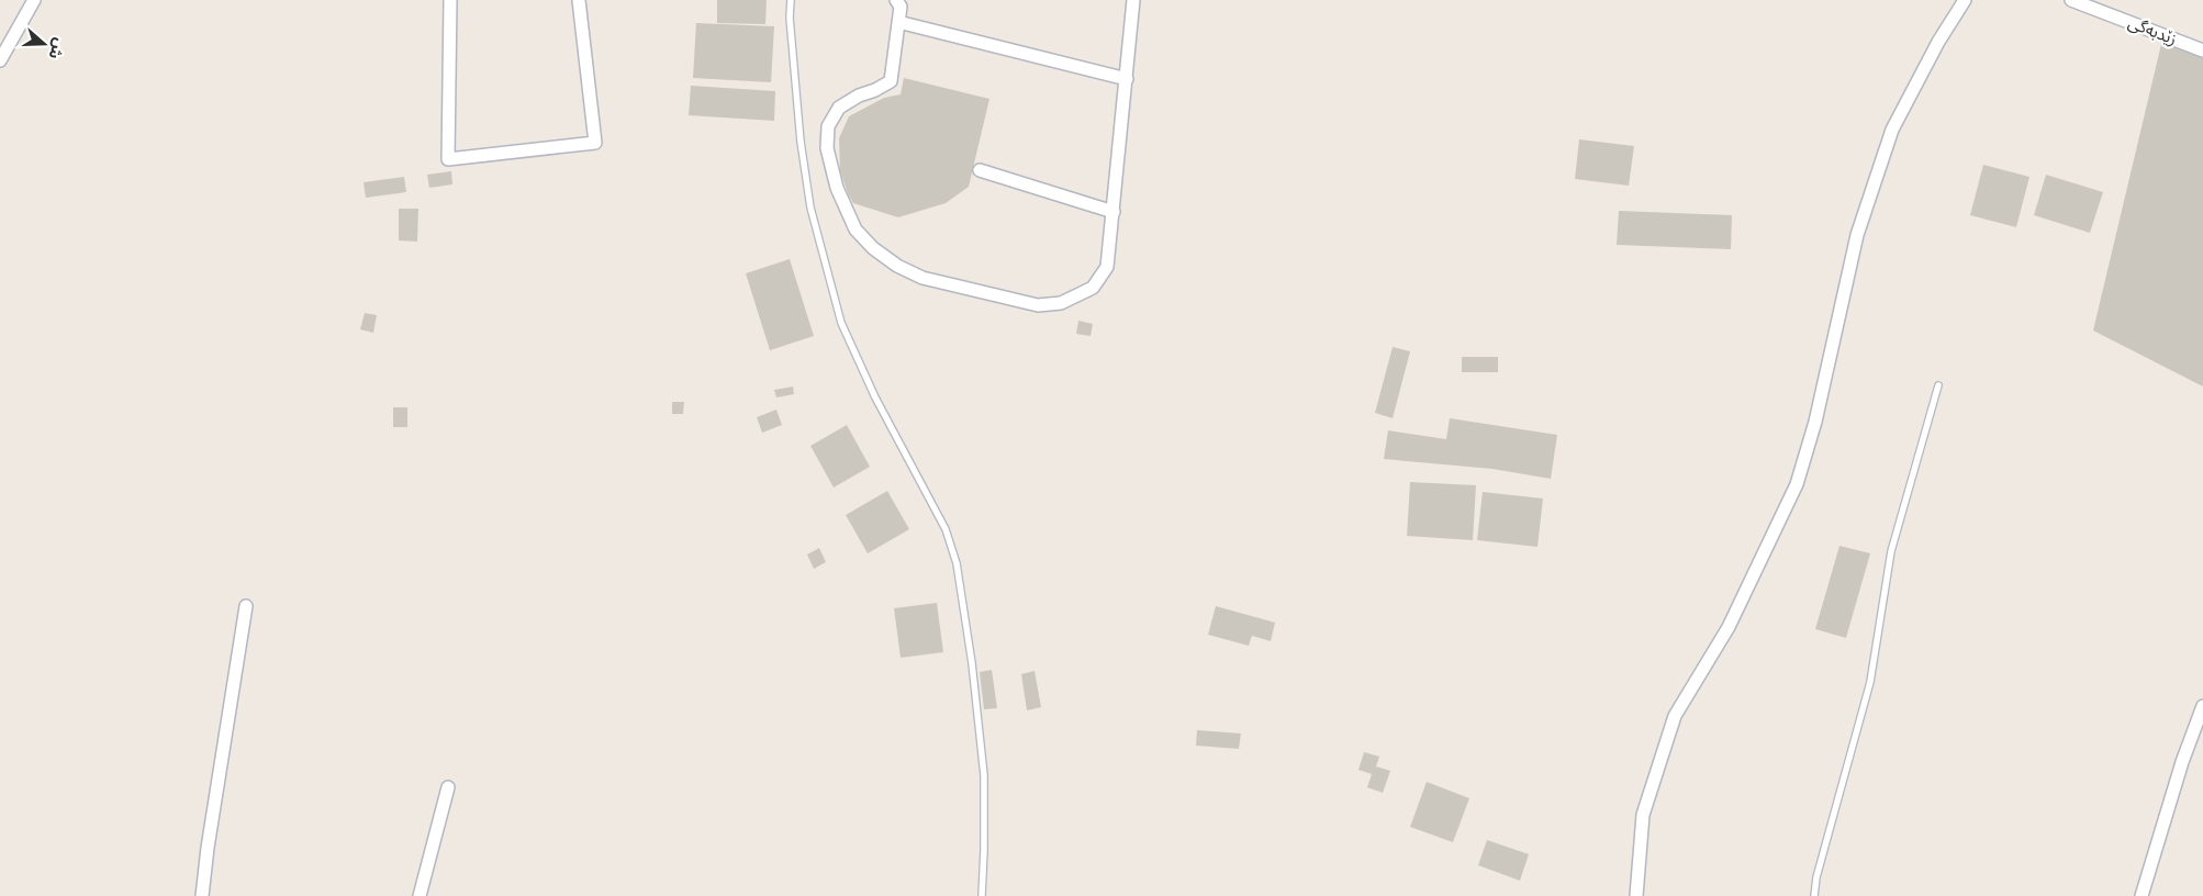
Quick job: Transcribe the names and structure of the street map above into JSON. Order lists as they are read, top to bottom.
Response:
{
  "streets": {
    "street": ["زێدبەگی"]
  },
  "north": "right"
}
